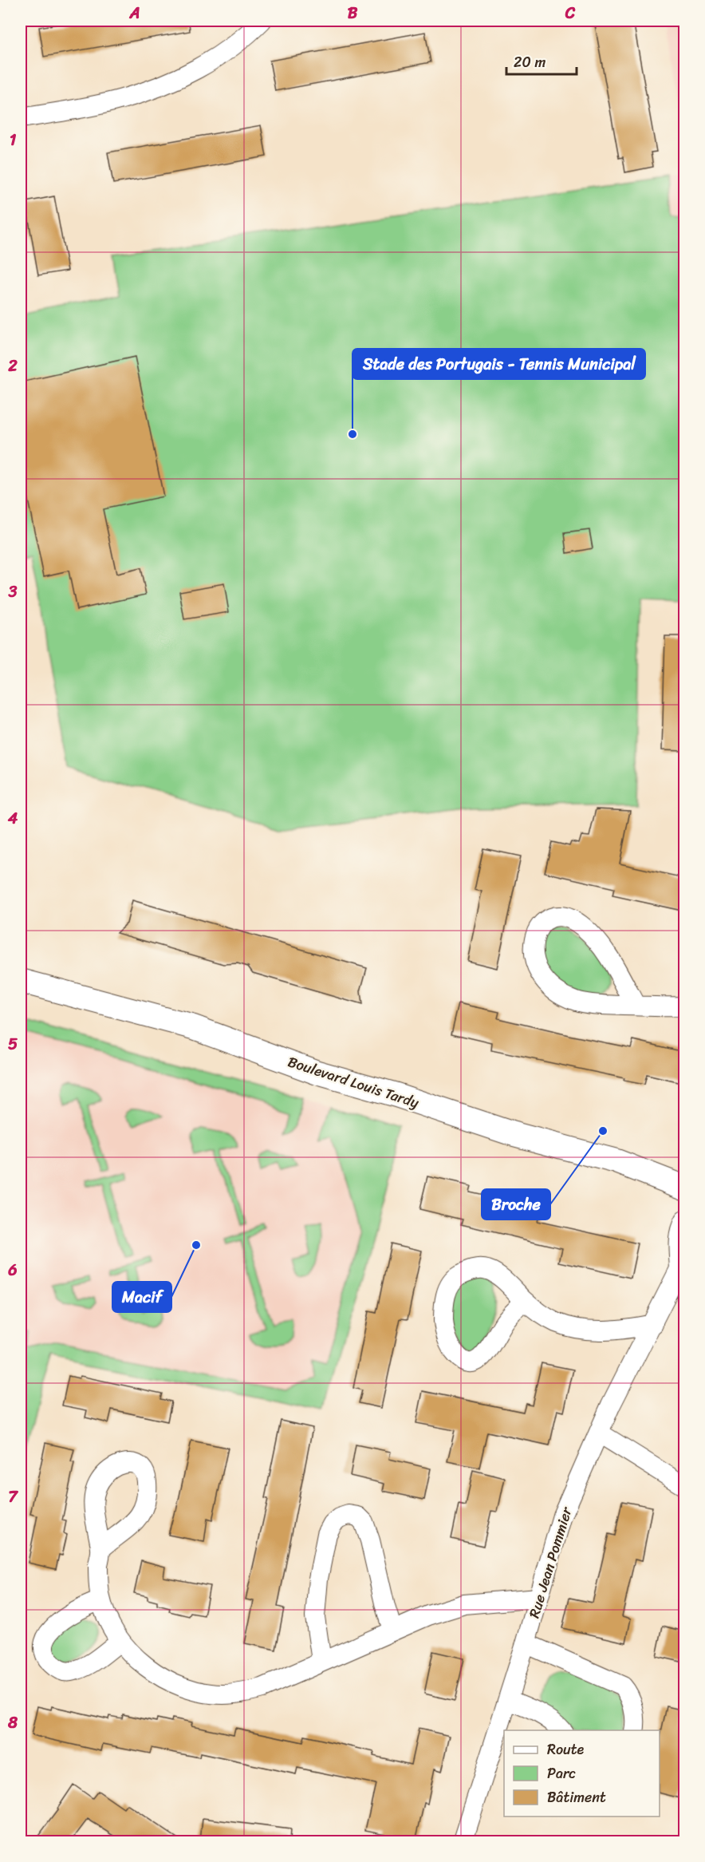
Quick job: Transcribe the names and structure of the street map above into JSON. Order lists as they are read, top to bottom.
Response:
{
  "streets": {
    "street": ["Boulevard Louis Tardy", "Rue Jean Pommier"]
  },
  "places": ["Stade des Portugais - Tennis Municipal", "Broche", "Macif"],
  "legend": ["Route", "Parc", "Bâtiment"],
  "scale_bar": "20 m",
  "grid": {
    "columns": ["A", "B", "C"],
    "rows": [
      "1",
      "2",
      "3",
      "4",
      "5",
      "6",
      "7",
      "8"
    ]
  }
}
